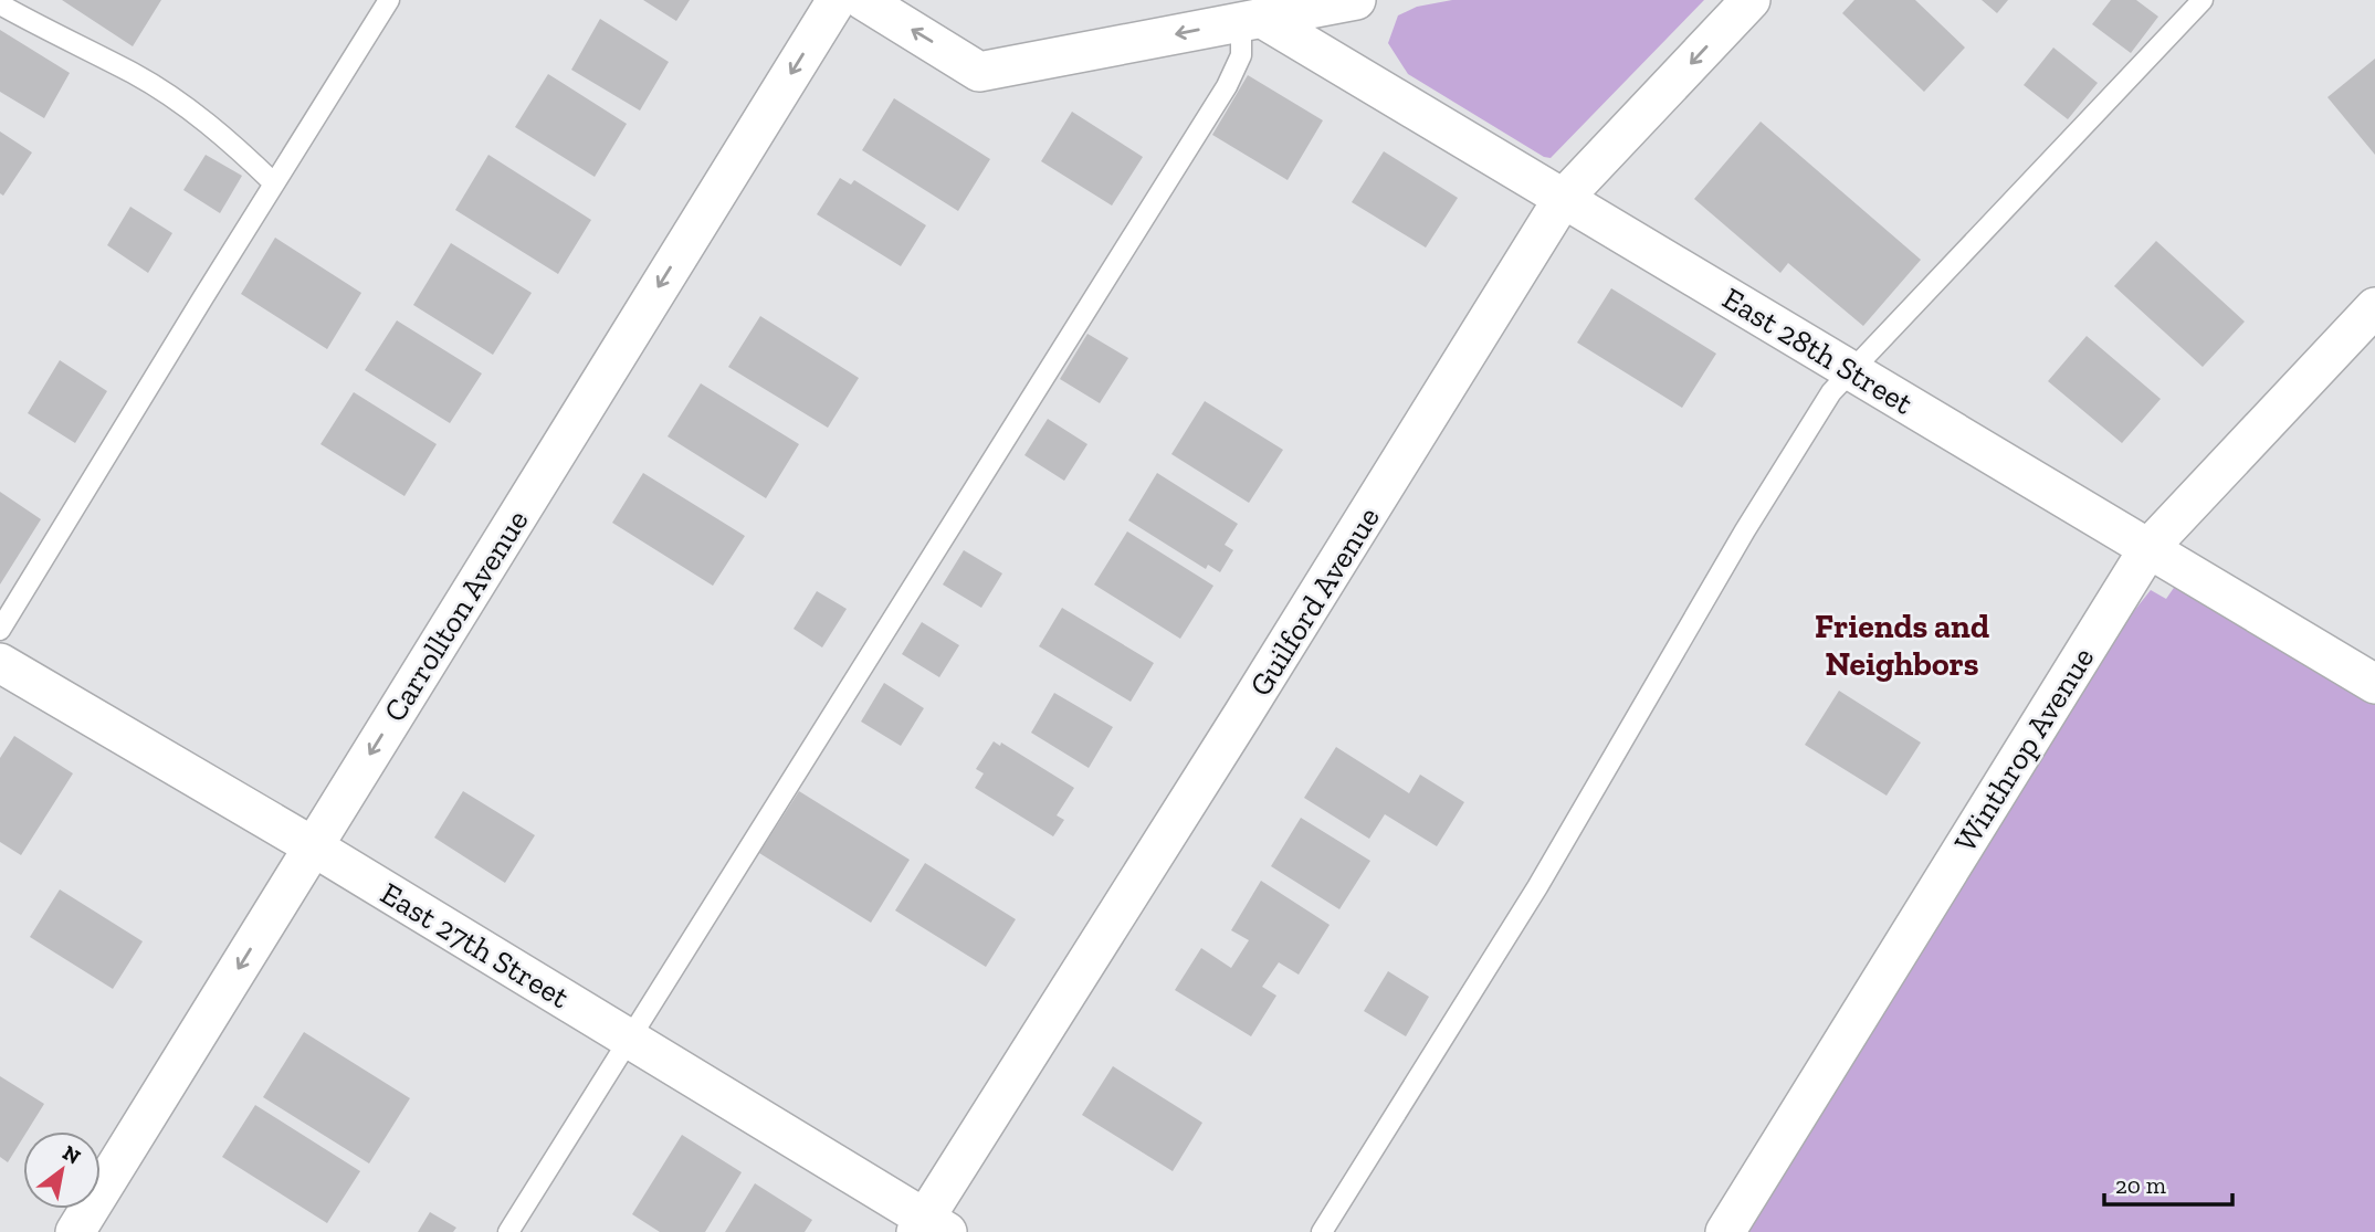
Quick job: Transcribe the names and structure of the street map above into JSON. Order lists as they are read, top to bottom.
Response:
{
  "streets": {
    "street": [
      "East 28th Street",
      "Guilford Avenue",
      "Carrollton Avenue",
      "Winthrop Avenue",
      "East 27th Street"
    ]
  },
  "crossings": [
    ["East 28th Street", "Guilford Avenue"],
    ["East 28th Street", "Winthrop Avenue"],
    ["Guilford Avenue", "East 27th Street"],
    ["Carrollton Avenue", "East 27th Street"]
  ],
  "one_way": ["Carrollton Avenue"],
  "districts": ["Friends and Neighbors"],
  "scale_bar": "20 m",
  "north": "top right"
}
